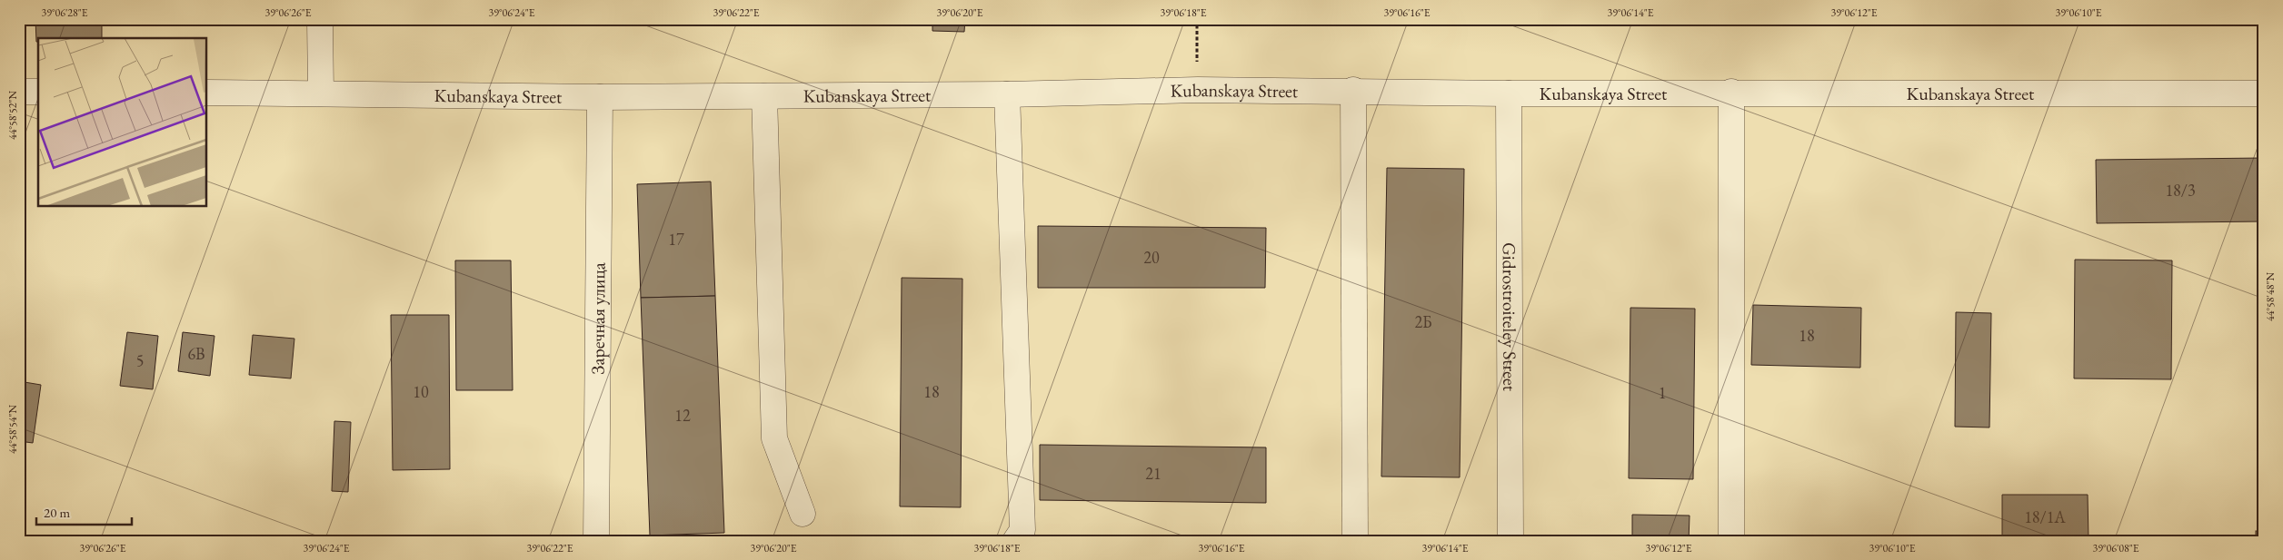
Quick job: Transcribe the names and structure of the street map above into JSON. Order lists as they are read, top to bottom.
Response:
{
  "streets": {
    "street": ["Kubanskaya Street", "Gidrostroiteley Street", "Заречная улица"]
  },
  "crossings": [
    ["Kubanskaya Street", "Gidrostroiteley Street"],
    ["Kubanskaya Street", "Заречная улица"]
  ],
  "house_numbers": [
    "18/3",
    "17",
    "20",
    "2Б",
    "18",
    "6В",
    "5",
    "10",
    "18",
    "1",
    "12",
    "21",
    "18/1А"
  ],
  "scale_bar": "20 m",
  "coordinates": [
    "39°06'28\"E",
    "39°06'26\"E",
    "39°06'24\"E",
    "39°06'22\"E",
    "39°06'20\"E",
    "39°06'18\"E",
    "39°06'16\"E",
    "39°06'14\"E",
    "39°06'12\"E",
    "39°06'10\"E",
    "44°58'52\"N",
    "44°58'48\"N",
    "44°58'54\"N",
    "39°06'08\"E"
  ]
}
